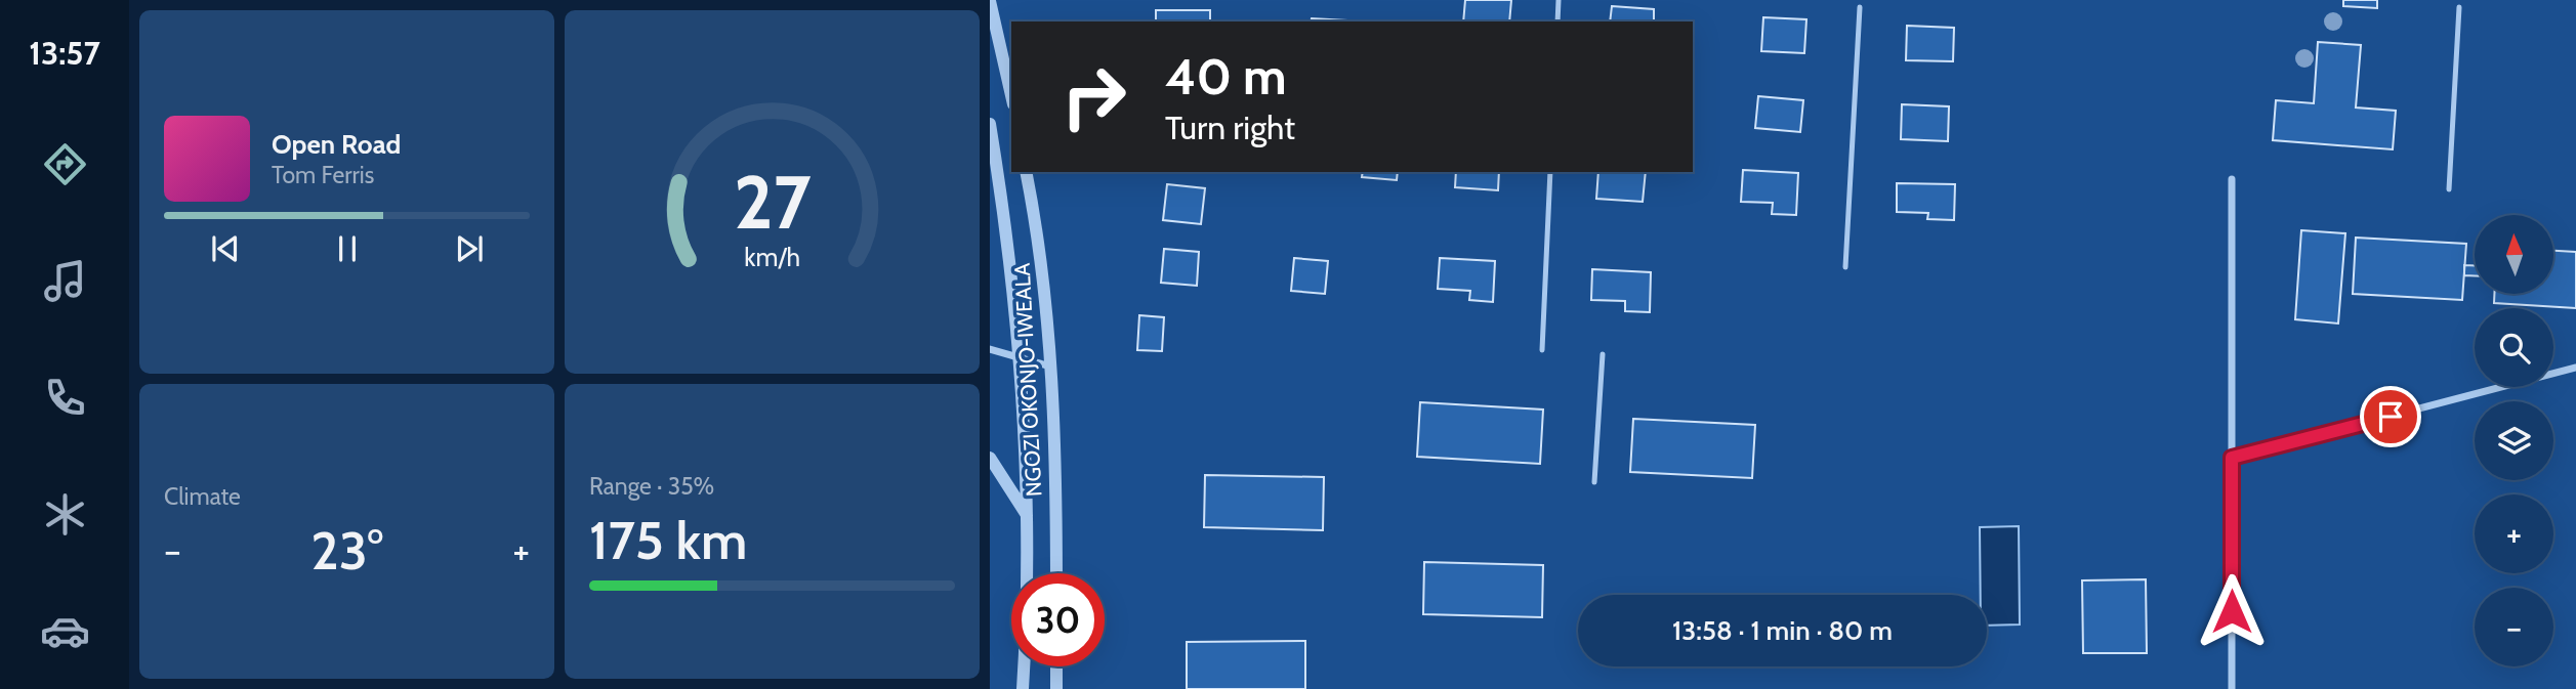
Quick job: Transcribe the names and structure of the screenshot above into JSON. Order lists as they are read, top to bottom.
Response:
{
  "streets": {
    "street": ["NGOZI OKONJO-IWEALA"]
  },
  "north": "top",
  "page": {
    "tabs": "13:57",
    "turn": ["40 m", "Turn right"],
    "song": ["Open Road", "Tom Ferris"],
    "map_buttons": ["+", "−"],
    "tile": [
      "Climate",
      ["Range · 35%", "175 km"]
    ],
    "heat": ["−", "23°", "+"],
    "limit": "30",
    "trip": "13:58 · 1 min · 80 m",
    "gauge": ["27", "km/h"]
  }
}
